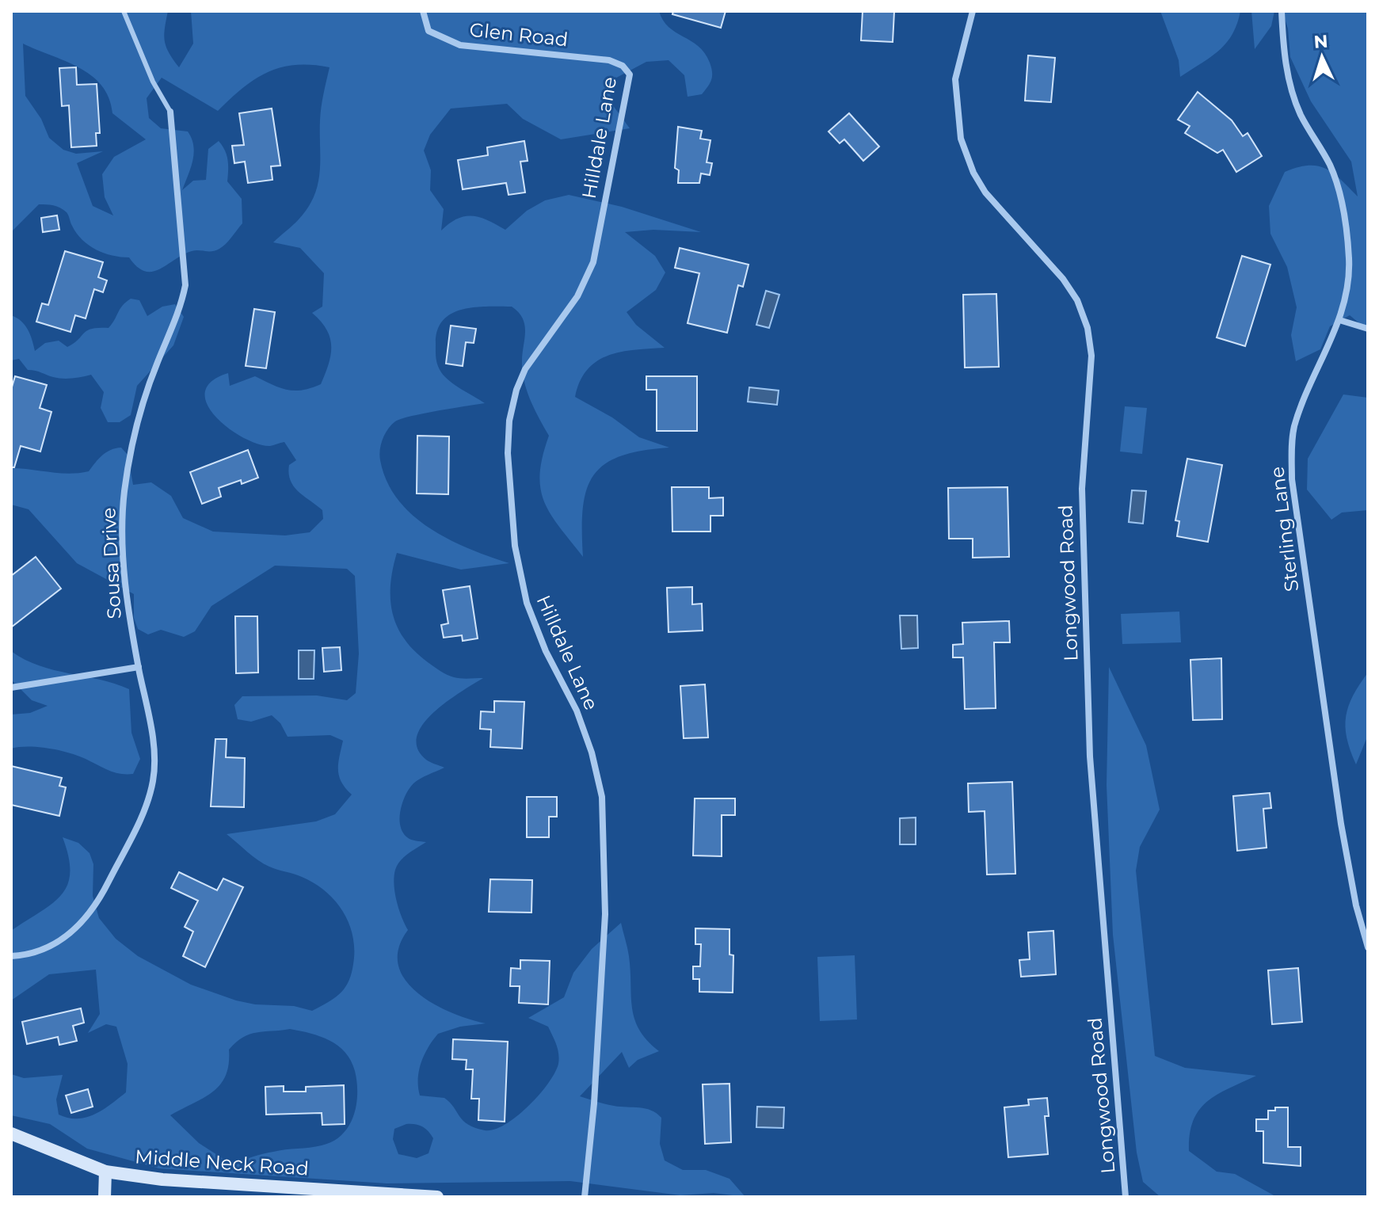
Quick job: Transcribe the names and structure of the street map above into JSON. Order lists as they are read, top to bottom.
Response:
{
  "streets": {
    "main road": ["Middle Neck Road"],
    "street": [
      "Glen Road",
      "Hilldale Lane",
      "Sterling Lane",
      "Sousa Drive",
      "Longwood Road"
    ]
  },
  "crossings": [
    ["Glen Road", "Hilldale Lane"]
  ],
  "north": "top"
}
